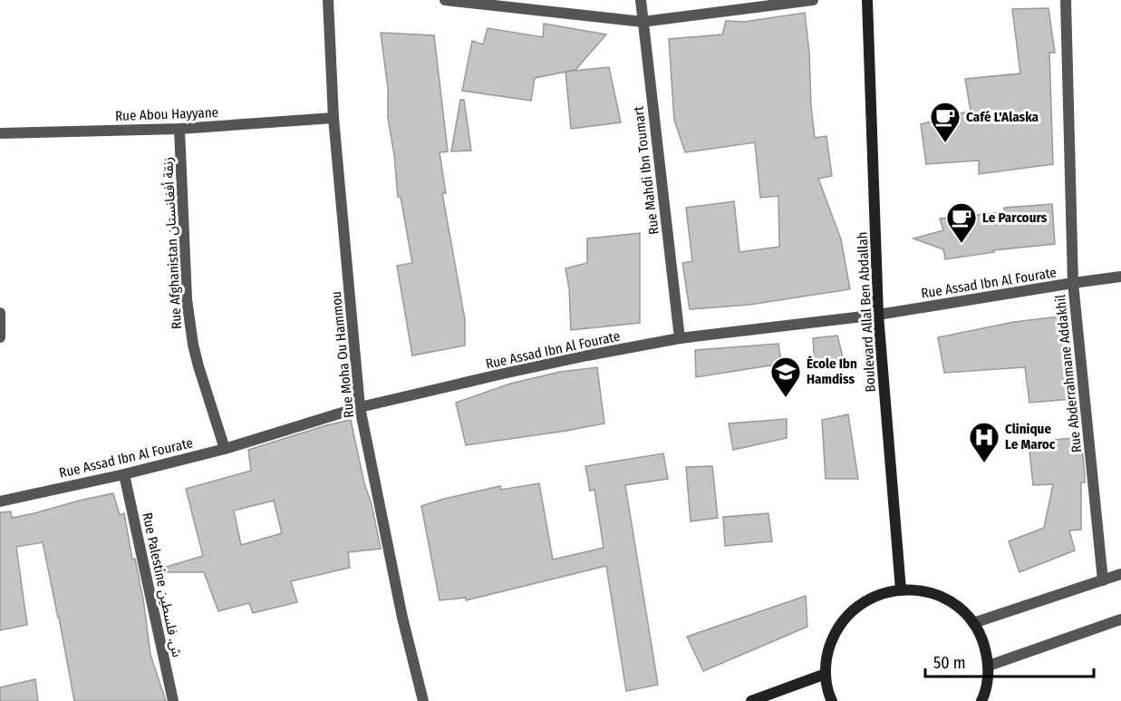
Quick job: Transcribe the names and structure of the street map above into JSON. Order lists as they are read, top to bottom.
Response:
{
  "streets": {
    "main road": ["Boulevard Allal Ben Abdallah"],
    "street": [
      "Rue Abou Hayyane",
      "Rue Mahdi Ibn Toumart",
      "Rue Afghanistan زنقة أفغانستان",
      "Rue Assad Ibn Al Fourate",
      "Rue Moha Ou Hammou",
      "Rue Abderrahmane Addakhil",
      "Rue Palestine ش. فلسطين"
    ]
  },
  "crossings": [
    ["Rue Abou Hayyane", "Rue Afghanistan زنقة أفغانستان"],
    ["Rue Abou Hayyane", "Rue Moha Ou Hammou"],
    ["Rue Mahdi Ibn Toumart", "Rue Assad Ibn Al Fourate"],
    ["Rue Afghanistan زنقة أفغانستان", "Rue Assad Ibn Al Fourate"],
    ["Rue Assad Ibn Al Fourate", "Boulevard Allal Ben Abdallah"],
    ["Rue Assad Ibn Al Fourate", "Rue Moha Ou Hammou"],
    ["Rue Assad Ibn Al Fourate", "Rue Abderrahmane Addakhil"],
    ["Rue Assad Ibn Al Fourate", "Rue Palestine ش. فلسطين"]
  ],
  "places": {
    "cafe": ["Café L'Alaska", "Le Parcours"],
    "school or university": ["École Ibn Hamdiss"],
    "hospital": ["Clinique Le Maroc"]
  },
  "scale_bar": "50 m"
}
